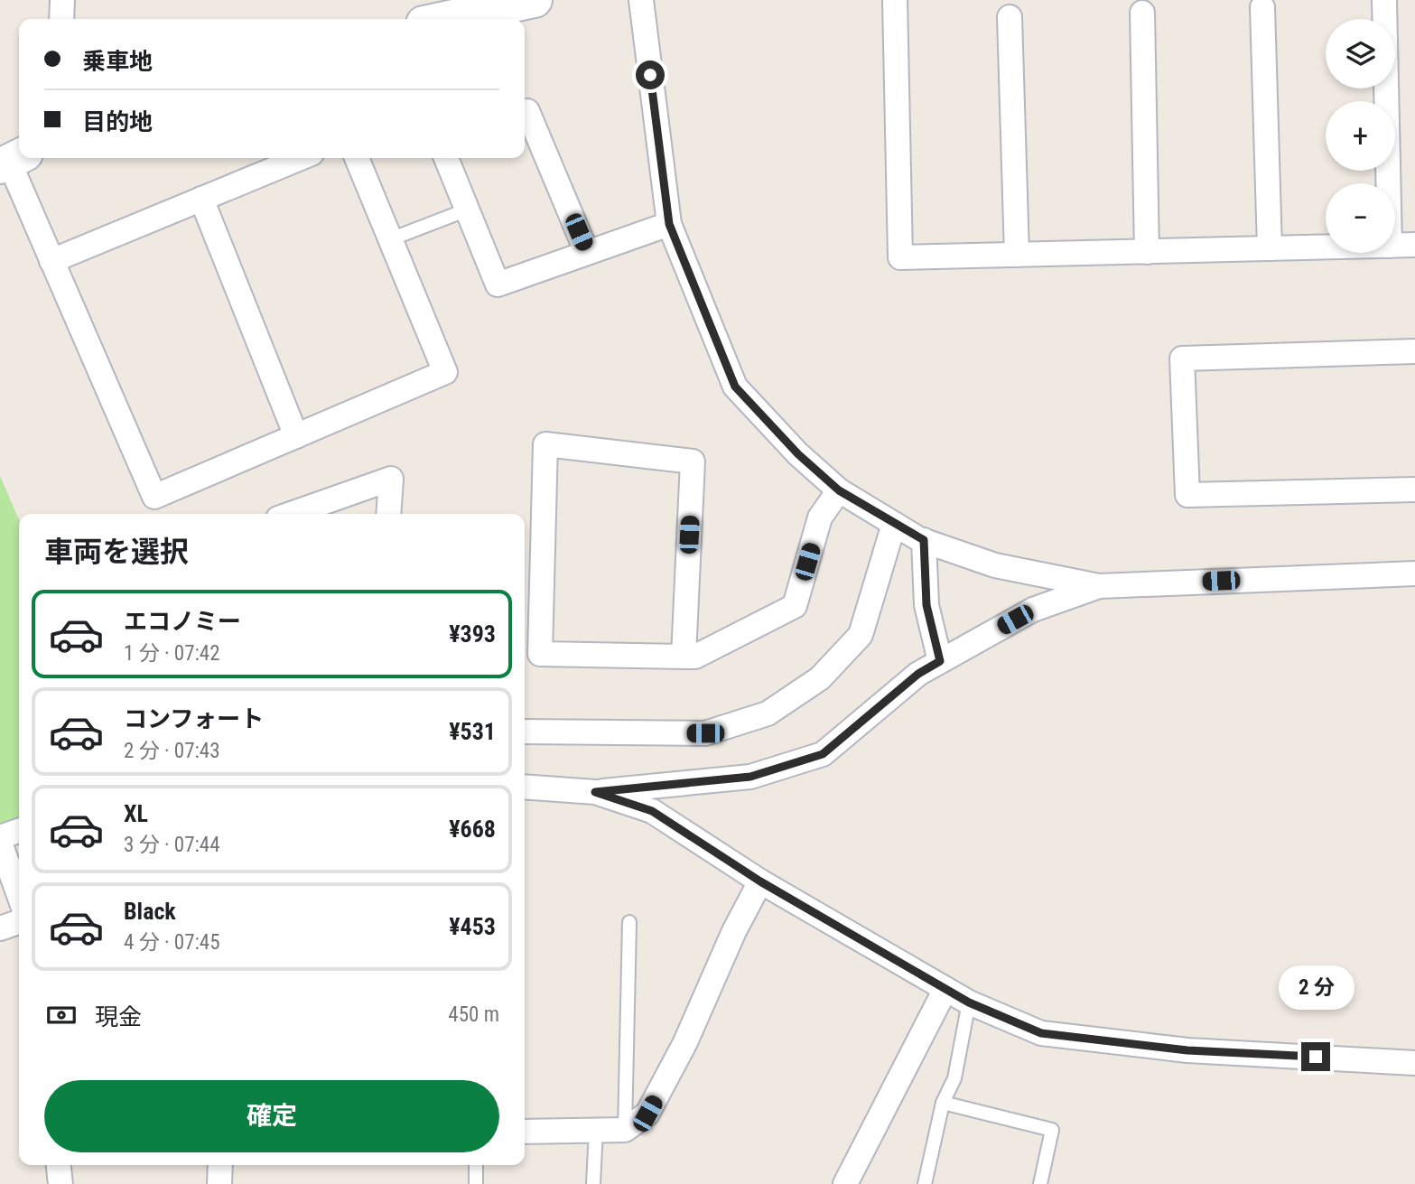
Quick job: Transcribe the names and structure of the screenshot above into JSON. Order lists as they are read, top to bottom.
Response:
{
  "page": {
    "map_buttons": ["+", "−"],
    "banner": ["乗車地", "目的地"],
    "heading": "車両を選択",
    "list": [
      {
        "name": "エコノミー",
        "note": "1 分 · 07:42",
        "value": "¥393"
      },
      {
        "name": "コンフォート",
        "note": "2 分 · 07:43",
        "value": "¥531"
      },
      {
        "name": "XL",
        "note": "3 分 · 07:44",
        "value": "¥668"
      },
      {
        "name": "Black",
        "note": "4 分 · 07:45",
        "value": "¥453"
      }
    ],
    "bubble": "2 分",
    "pay": ["現金", "450 m"],
    "buttons": "確定"
  }
}
